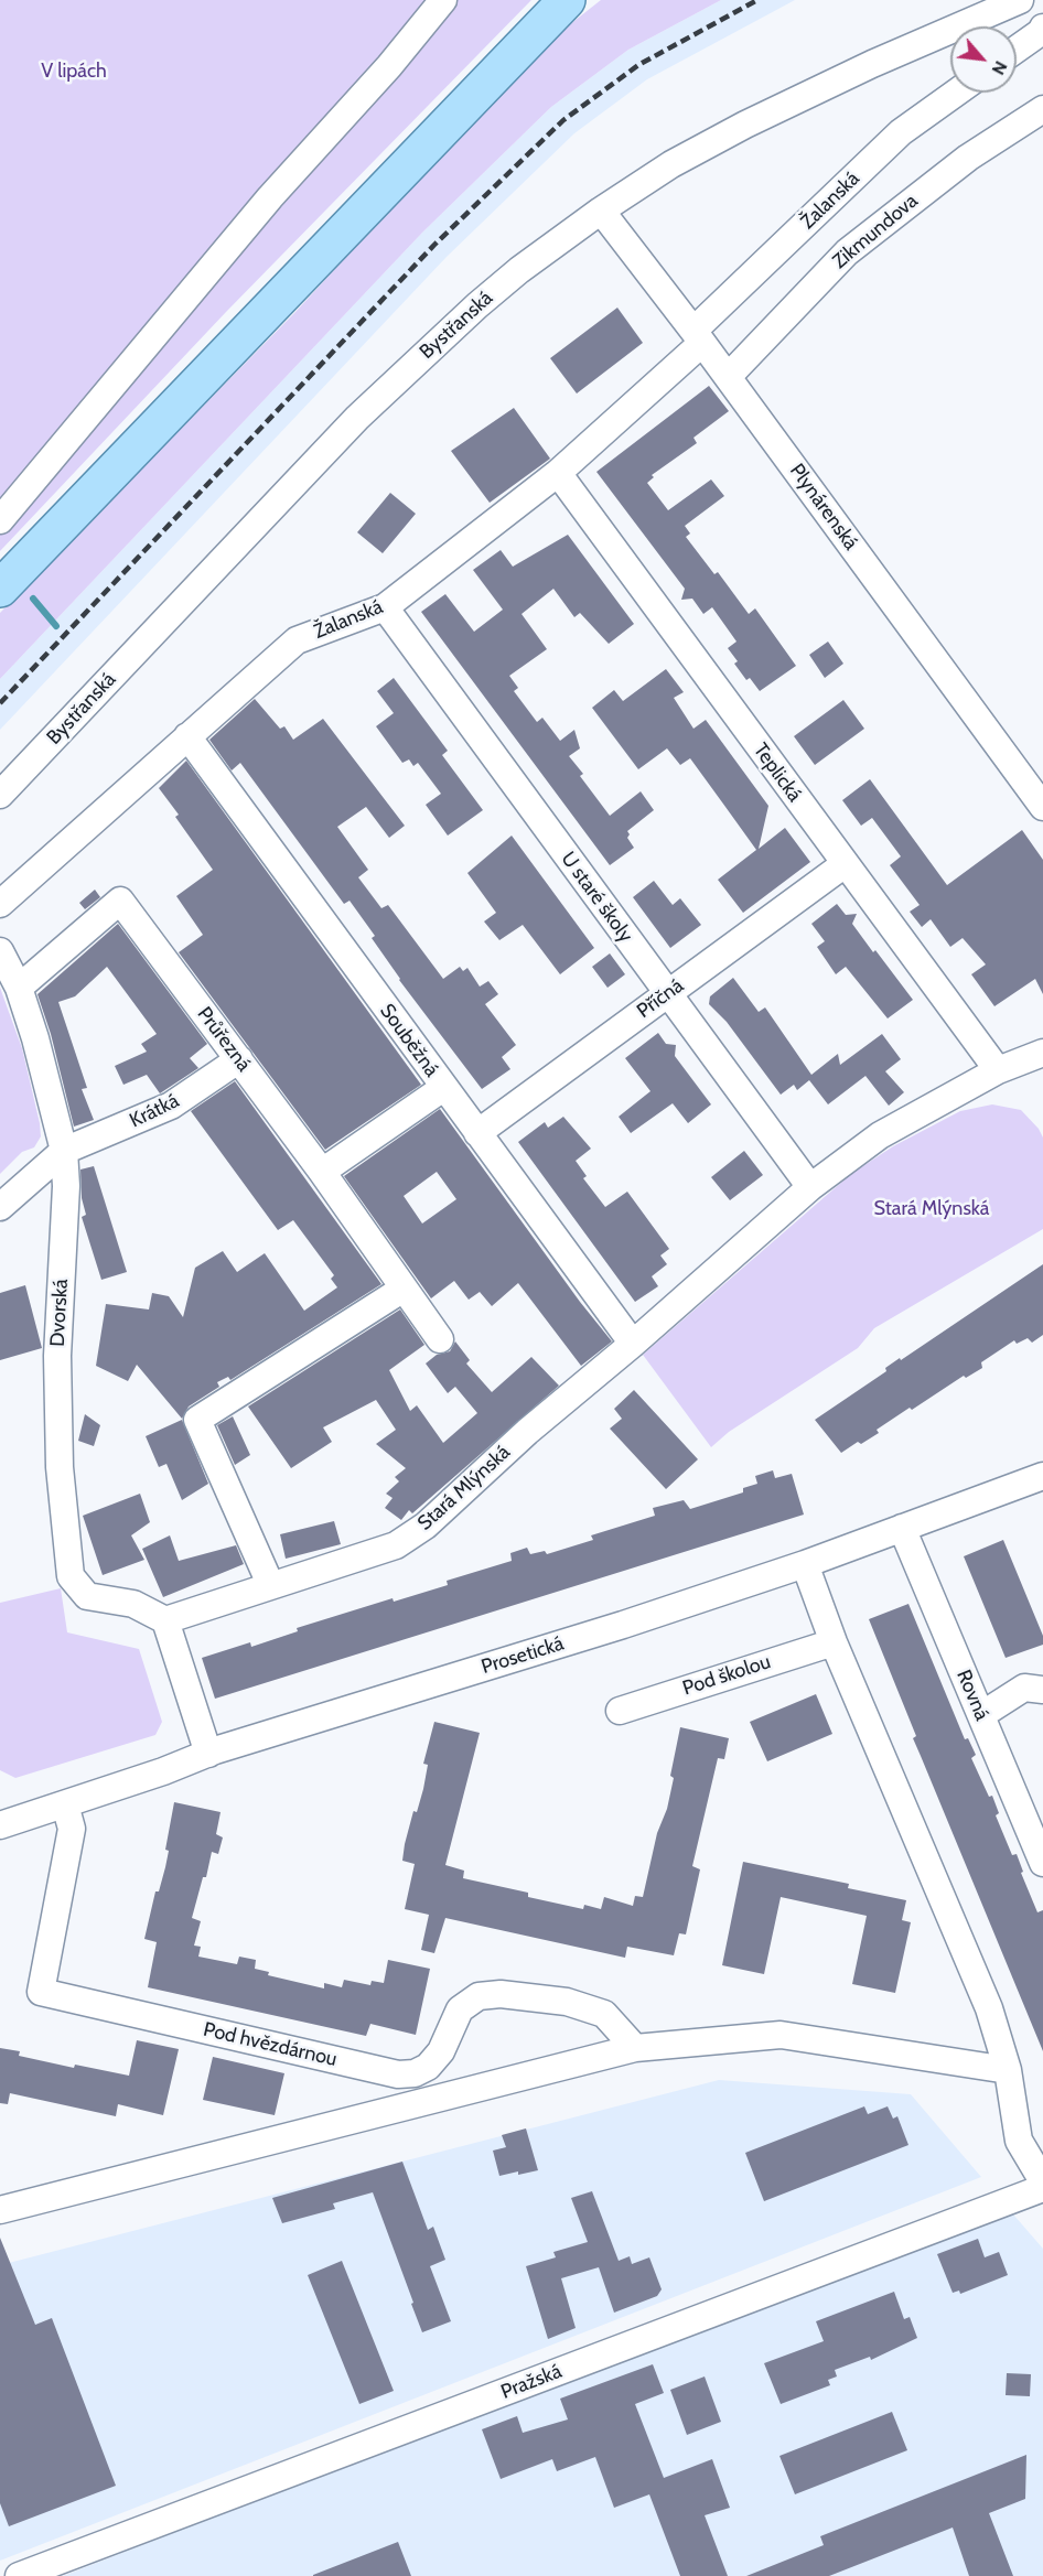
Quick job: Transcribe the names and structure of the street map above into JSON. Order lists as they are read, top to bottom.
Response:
{
  "streets": {
    "street": [
      "Žalanská",
      "Zikmundova",
      "Bystřanská",
      "Plynárenská",
      "Teplická",
      "U staré školy",
      "Příčná",
      "Průřezná",
      "Souběžná",
      "Krátká",
      "Dvorská",
      "Stará Mlýnská",
      "Prosetická",
      "Pod školou",
      "Rovná",
      "Pod hvězdárnou",
      "Pražská"
    ]
  },
  "crossings": [
    ["Žalanská", "Plynárenská"],
    ["Žalanská", "Teplická"],
    ["Žalanská", "U staré školy"],
    ["Žalanská", "Souběžná"],
    ["Zikmundova", "Plynárenská"],
    ["Bystřanská", "Plynárenská"],
    ["Teplická", "Příčná"],
    ["Teplická", "Stará Mlýnská"],
    ["U staré školy", "Příčná"],
    ["U staré školy", "Stará Mlýnská"],
    ["Příčná", "Souběžná"],
    ["Průřezná", "Krátká"],
    ["Průřezná", "Dvorská"],
    ["Souběžná", "Stará Mlýnská"],
    ["Krátká", "Dvorská"],
    ["Dvorská", "Stará Mlýnská"],
    ["Prosetická", "Rovná"],
    ["Prosetická", "Pod hvězdárnou"]
  ],
  "parks": ["V lipách", "Stará Mlýnská"],
  "north": "bottom right"
}
